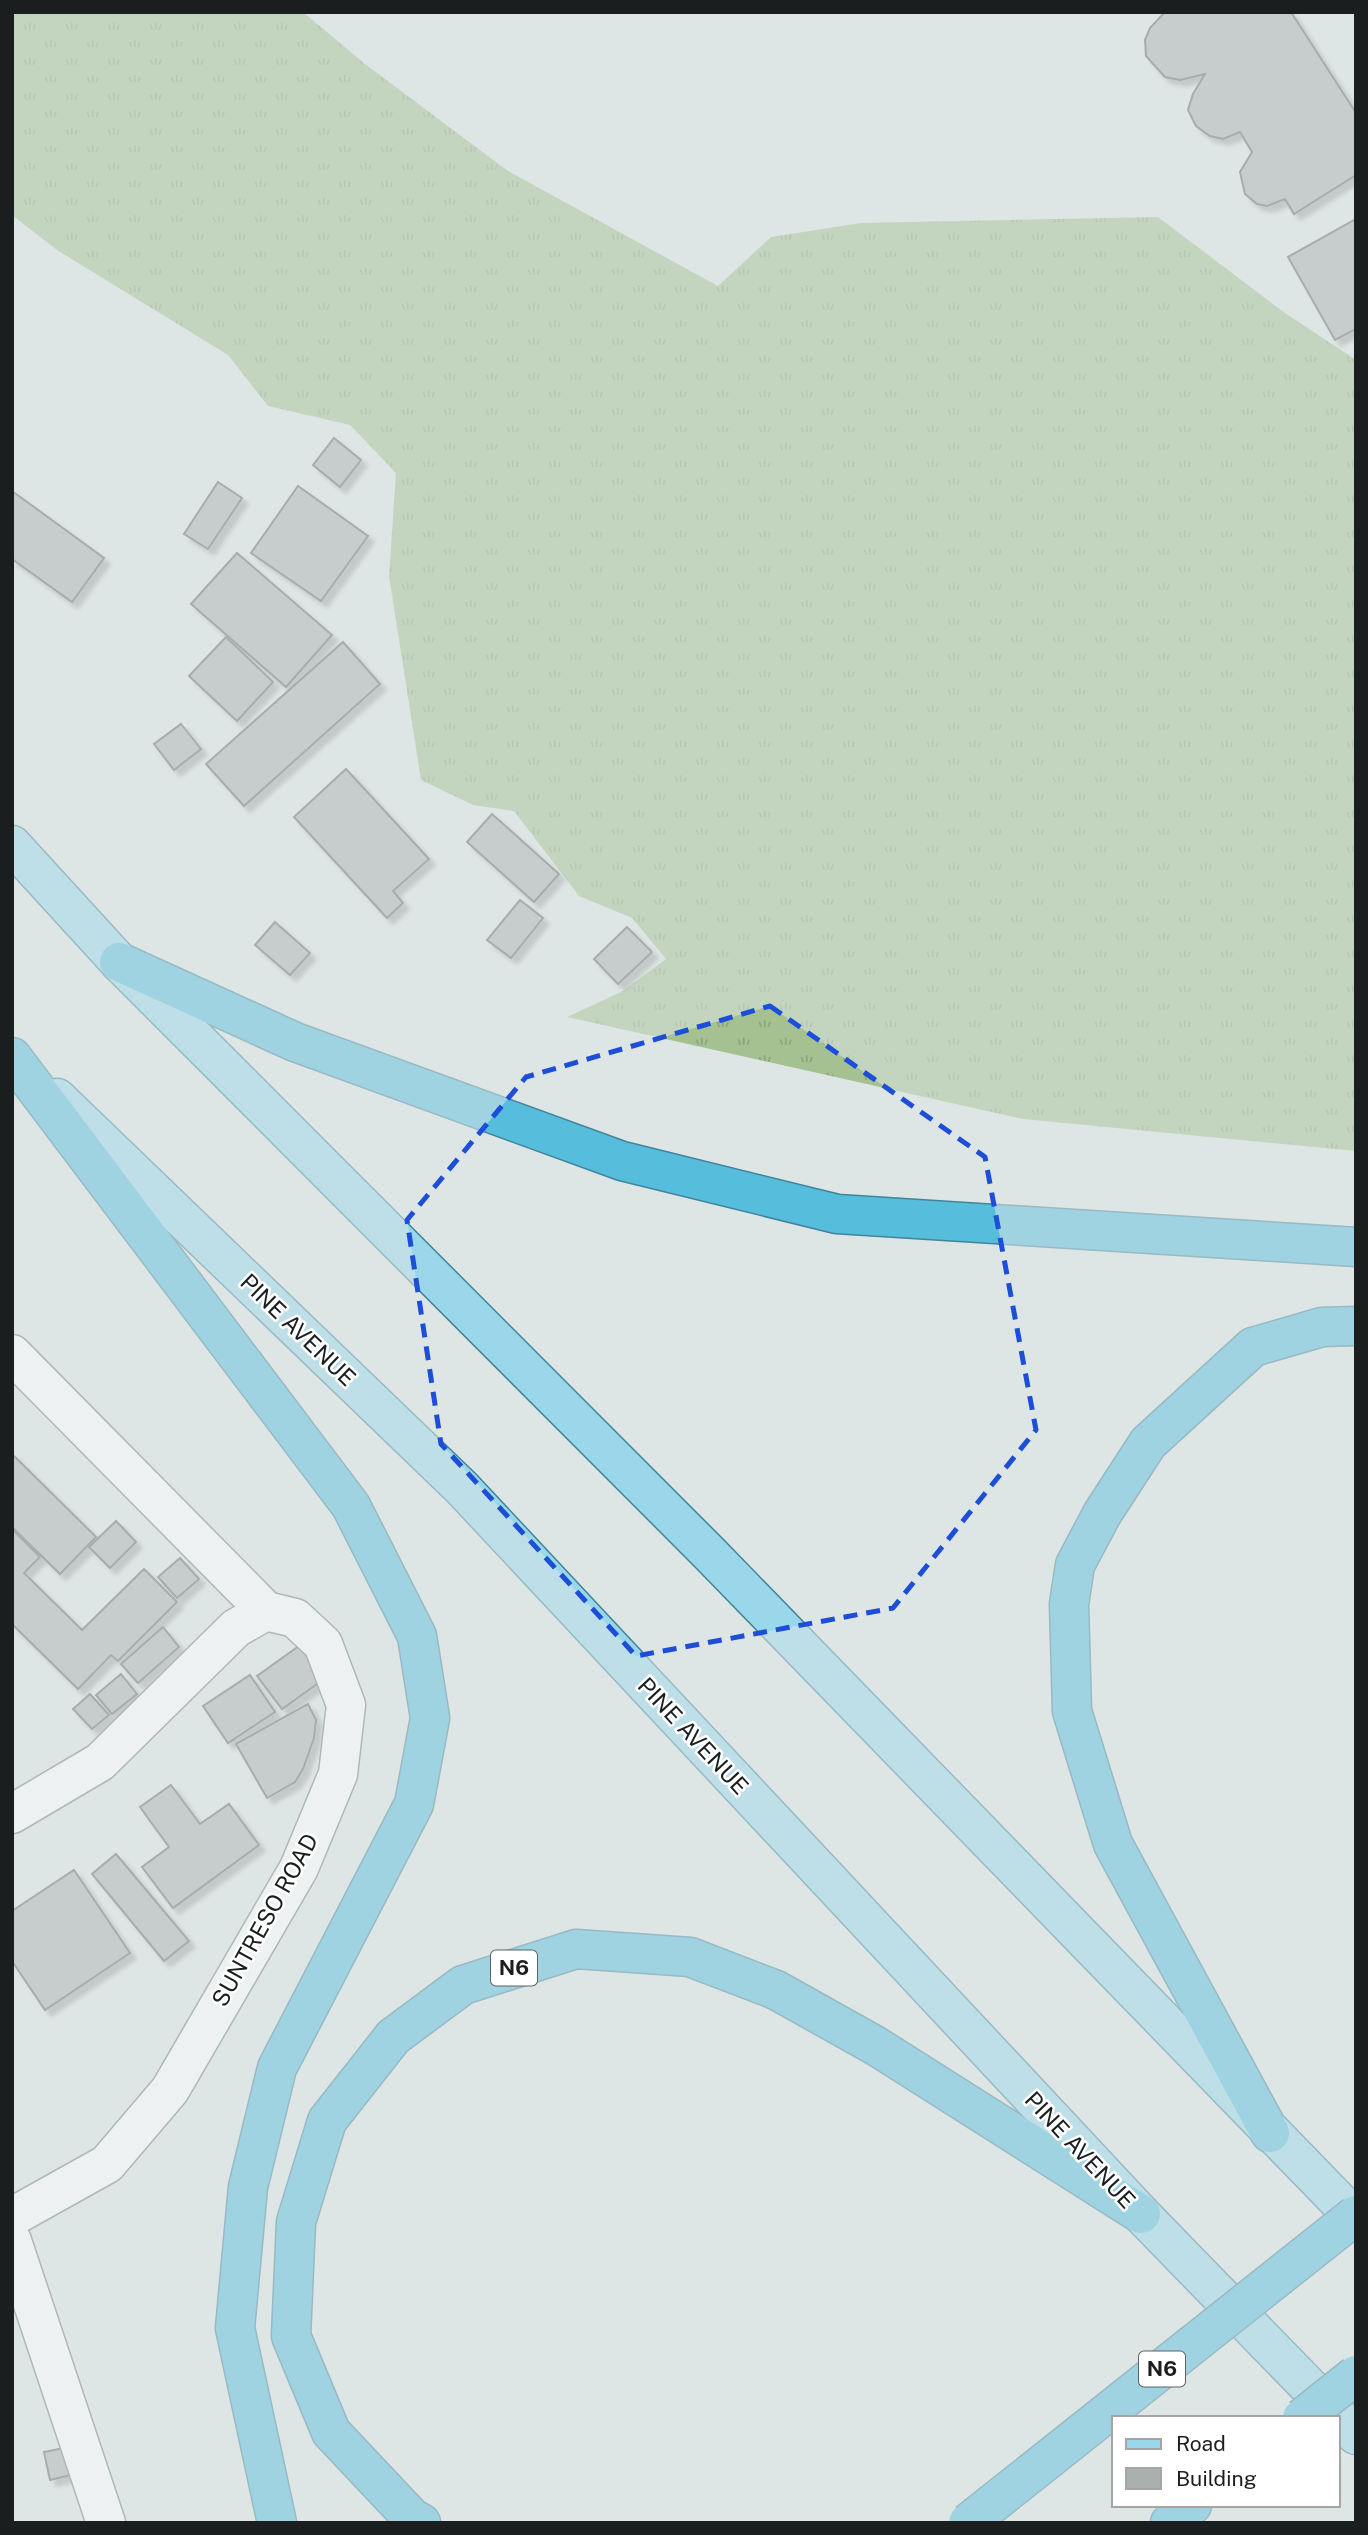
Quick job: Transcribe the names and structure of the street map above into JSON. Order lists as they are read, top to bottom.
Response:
{
  "streets": {
    "highway": ["N6"],
    "main road": ["PINE AVENUE"],
    "street": ["SUNTRESO ROAD"]
  },
  "crossings": [
    ["PINE AVENUE", "N6"]
  ],
  "legend": ["Road", "Building"]
}
